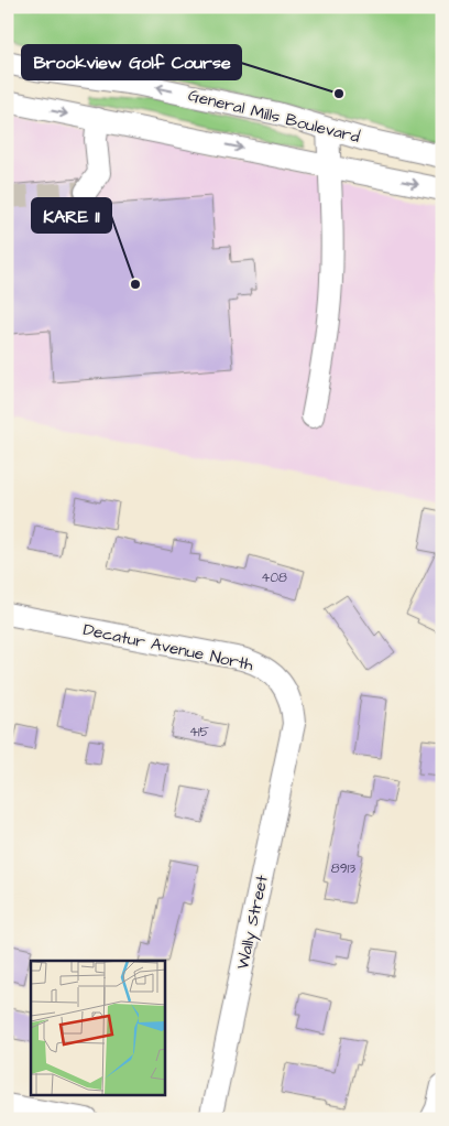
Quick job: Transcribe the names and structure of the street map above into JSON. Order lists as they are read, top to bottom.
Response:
{
  "streets": {
    "street": ["General Mills Boulevard", "Decatur Avenue North", "Wally Street"]
  },
  "crossings": [
    ["Decatur Avenue North", "Wally Street"]
  ],
  "places": ["Brookview Golf Course", "KARE 11"],
  "house_numbers": ["408", "415", "8913"]
}
